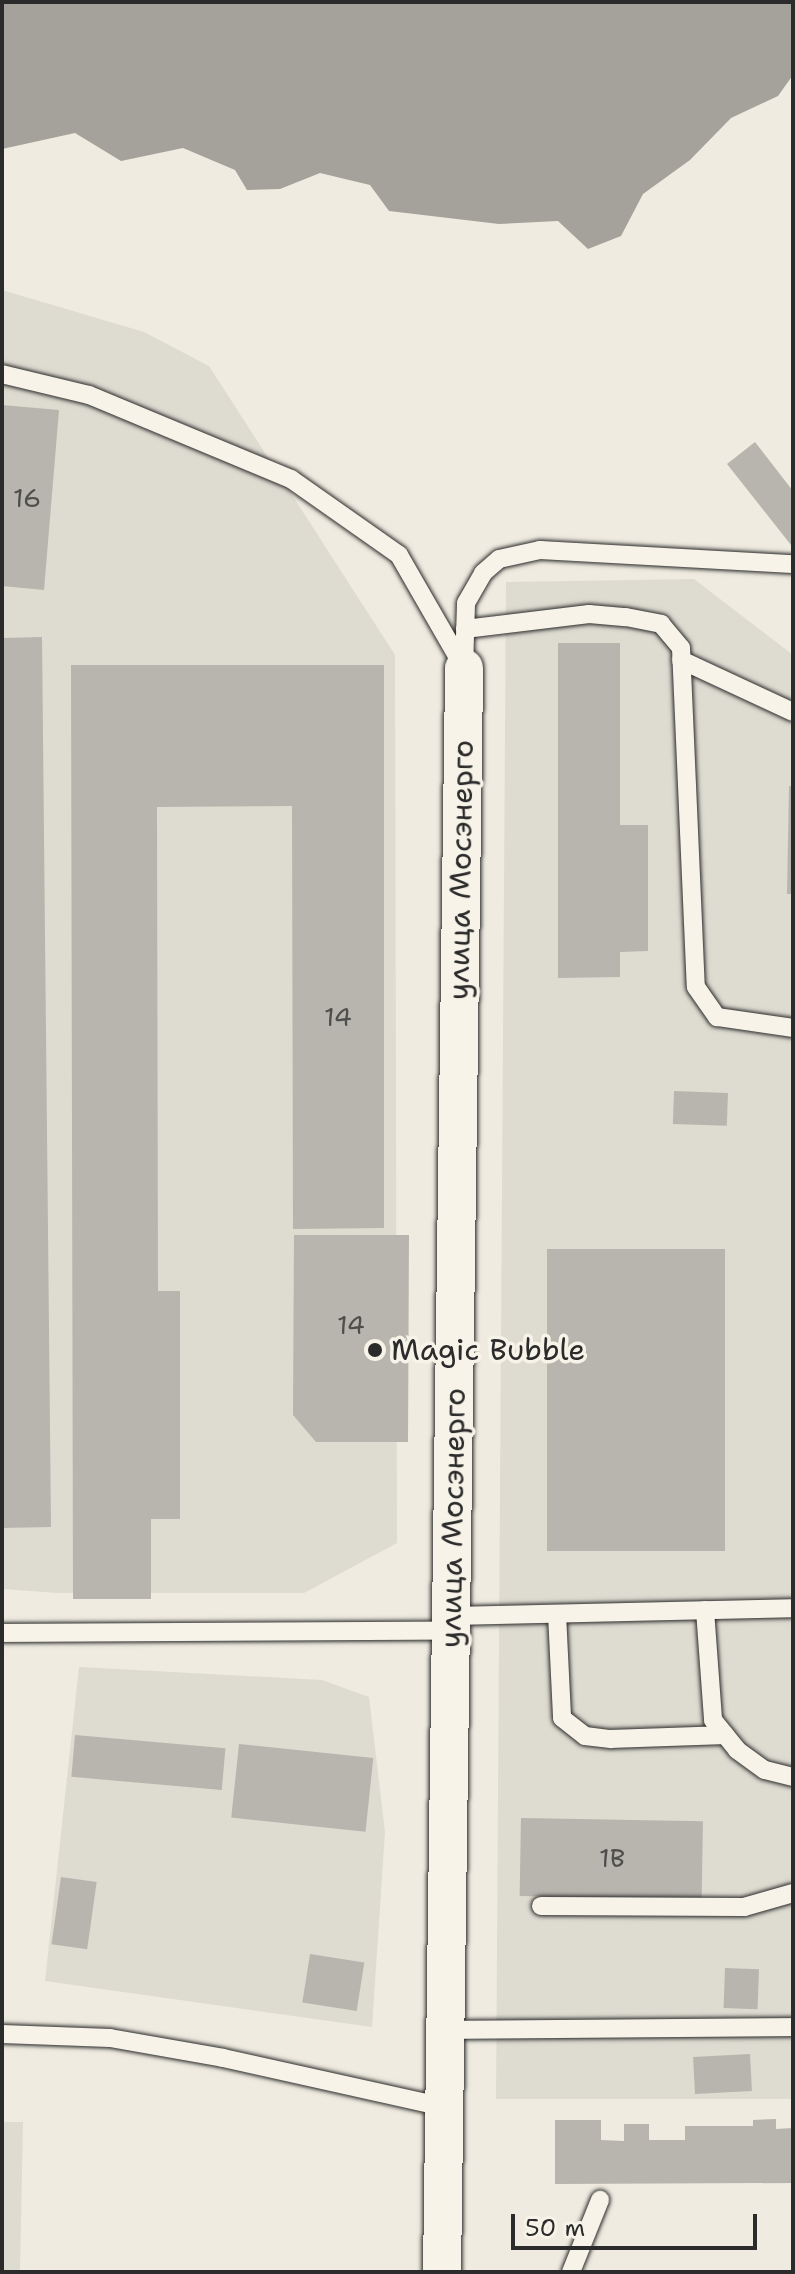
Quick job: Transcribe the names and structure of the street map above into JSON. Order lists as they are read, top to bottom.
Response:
{
  "streets": {
    "street": ["улица Мосэнерго"]
  },
  "places": ["Magic Bubble"],
  "house_numbers": [
    "16",
    "14",
    "14",
    "1В"
  ],
  "scale_bar": "50 m"
}
